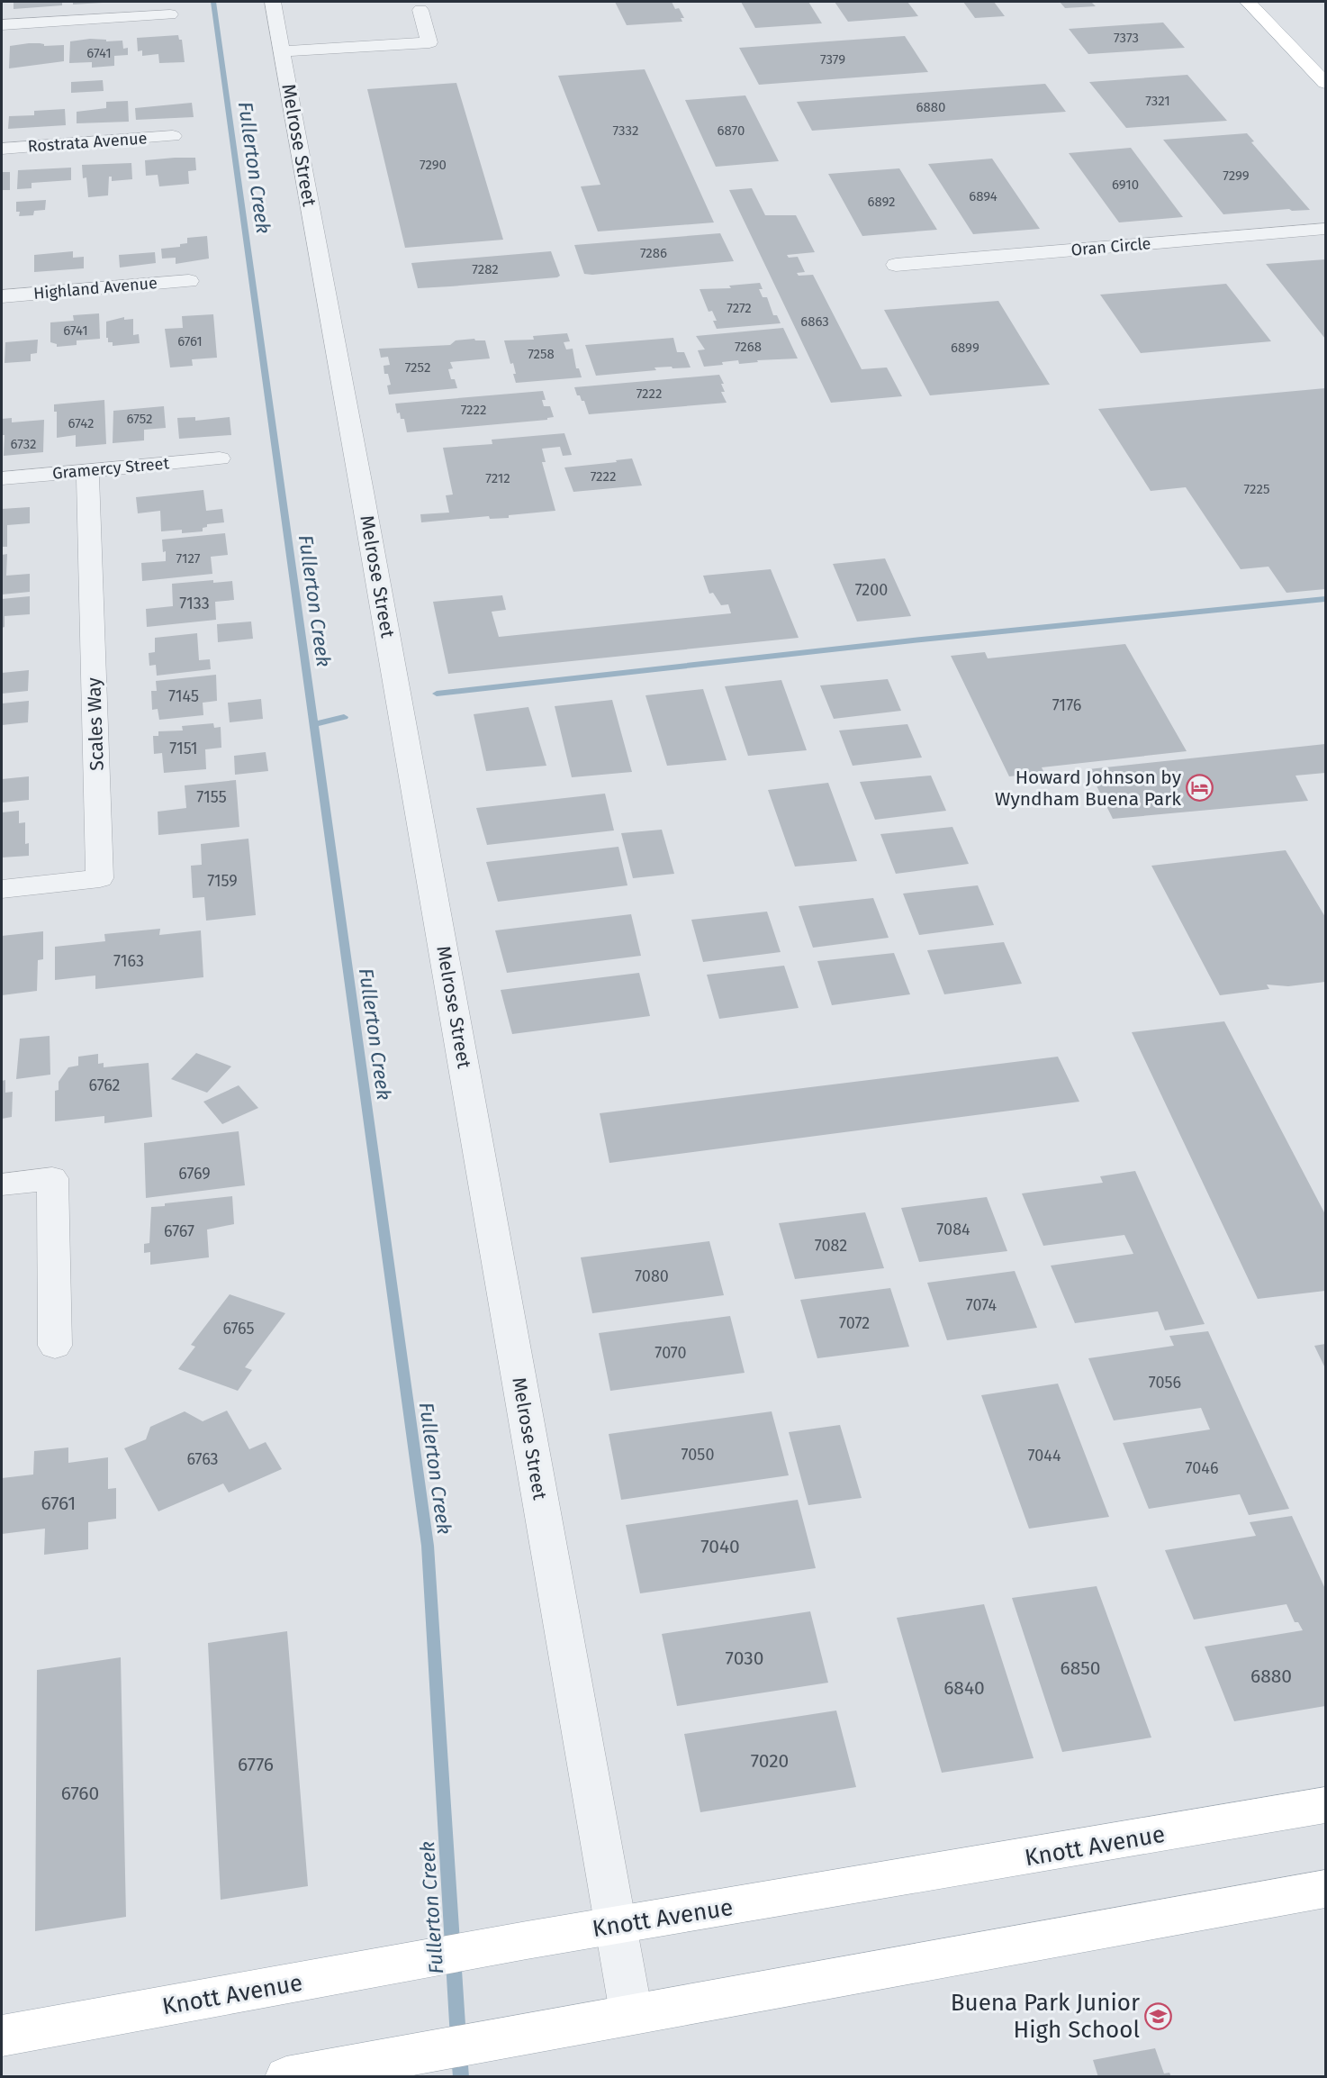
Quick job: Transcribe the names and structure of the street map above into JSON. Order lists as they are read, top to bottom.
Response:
{
  "streets": {
    "main road": ["Knott Avenue"],
    "street": [
      "Rostrata Avenue",
      "Melrose Street",
      "Oran Circle",
      "Highland Avenue",
      "Gramercy Street",
      "Scales Way"
    ]
  },
  "crossings": [
    ["Melrose Street", "Knott Avenue"],
    ["Gramercy Street", "Scales Way"]
  ],
  "water": ["Fullerton Creek"],
  "places": {
    "hotel": ["Howard Johnson by Wyndham Buena Park"],
    "school or university": ["Buena Park Junior High School"]
  },
  "house_numbers": [
    "7373",
    "6741",
    "7379",
    "7321",
    "6880",
    "7332",
    "6870",
    "7290",
    "7299",
    "6910",
    "6894",
    "6892",
    "7286",
    "7282",
    "7272",
    "6863",
    "6741",
    "6761",
    "7268",
    "6899",
    "7258",
    "7252",
    "7222",
    "7222",
    "6752",
    "6742",
    "6732",
    "7222",
    "7212",
    "7225",
    "7127",
    "7200",
    "7133",
    "7145",
    "7176",
    "7151",
    "7155",
    "7159",
    "7163",
    "6762",
    "6769",
    "7084",
    "6767",
    "7082",
    "7080",
    "7074",
    "7072",
    "6765",
    "7070",
    "7056",
    "7050",
    "7044",
    "6763",
    "7046",
    "6761",
    "7040",
    "7030",
    "6850",
    "6880",
    "6840",
    "7020",
    "6776",
    "6760"
  ]
}
